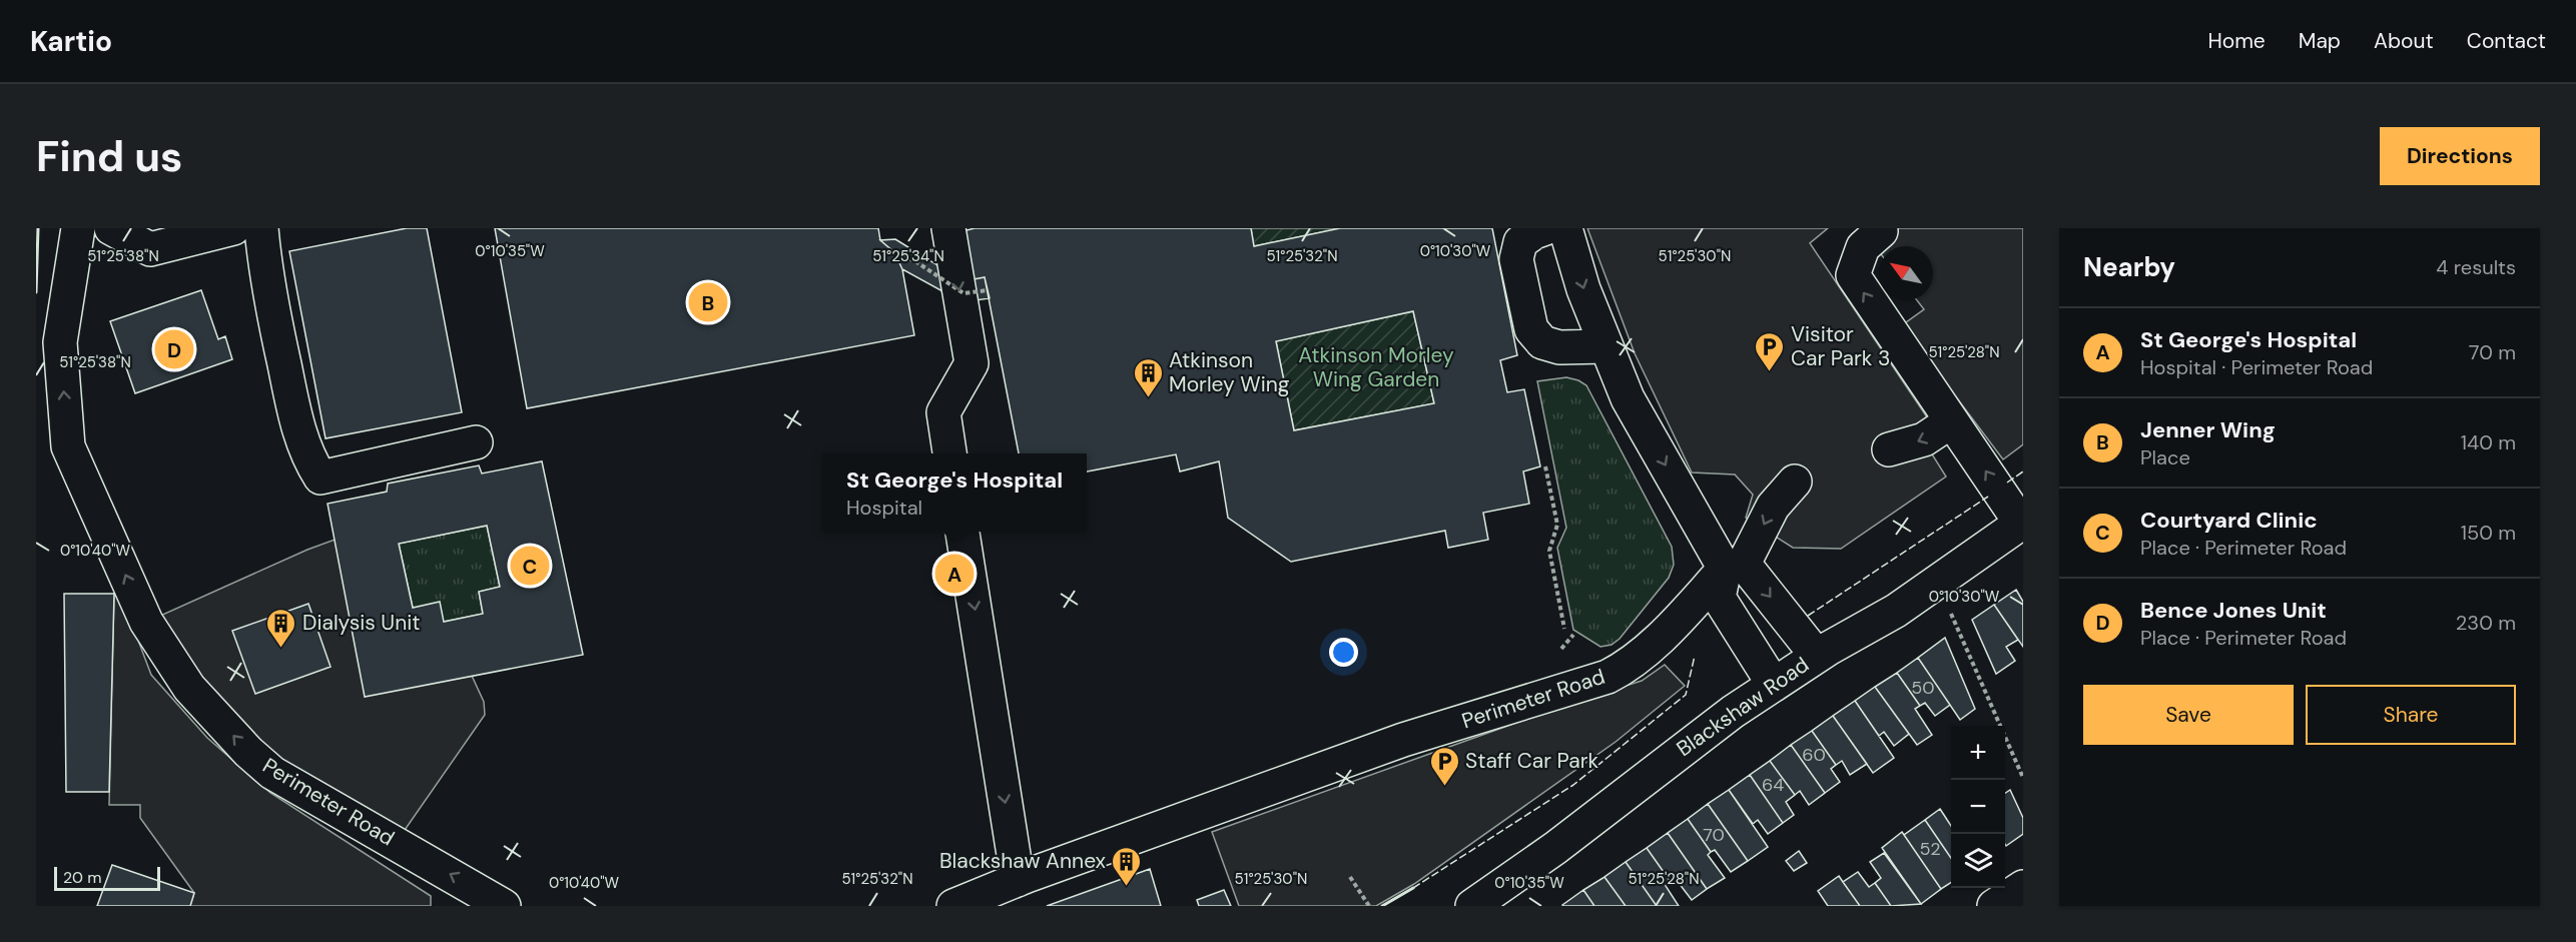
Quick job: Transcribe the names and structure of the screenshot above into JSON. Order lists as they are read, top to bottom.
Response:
{
  "streets": {
    "street": ["Perimeter Road", "Blackshaw Road"]
  },
  "one_way": ["Perimeter Road"],
  "parks": ["Atkinson Morley Wing Garden"],
  "places": {
    "parking": ["Visitor Car Park 3", "Staff Car Park"],
    "building": ["Atkinson Morley Wing", "Dialysis Unit", "Blackshaw Annex"]
  },
  "house_numbers": [
    "50",
    "60",
    "64",
    "70",
    "52"
  ],
  "scale_bar": "20 m",
  "north": "top left",
  "page": {
    "header": "Kartio",
    "nav": [
      "Home",
      "Map",
      "About",
      "Contact"
    ],
    "buttons": [
      "Directions",
      ["Save", "Share"]
    ],
    "title": "Find us",
    "heading": ["Nearby", "4 results"],
    "pins": [
      "B",
      "D",
      "C",
      "A"
    ],
    "list": [
      {
        "mark": "A",
        "name": "St George's Hospital",
        "note": "Hospital · Perimeter Road",
        "value": "70 m"
      },
      {
        "mark": "B",
        "name": "Jenner Wing",
        "note": "Place",
        "value": "140 m"
      },
      {
        "mark": "C",
        "name": "Courtyard Clinic",
        "note": "Place · Perimeter Road",
        "value": "150 m"
      },
      {
        "mark": "D",
        "name": "Bence Jones Unit",
        "note": "Place · Perimeter Road",
        "value": "230 m"
      }
    ],
    "popup": ["St George's Hospital", "Hospital"],
    "map_buttons": ["+", "−"],
    "scale": "20 m"
  },
  "coordinates": [
    "0°10'35\"W",
    "0°10'30\"W",
    "51°25'30\"N",
    "51°25'38\"N",
    "51°25'34\"N",
    "51°25'32\"N",
    "51°25'28\"N",
    "0°10'40\"W"
  ]
}
